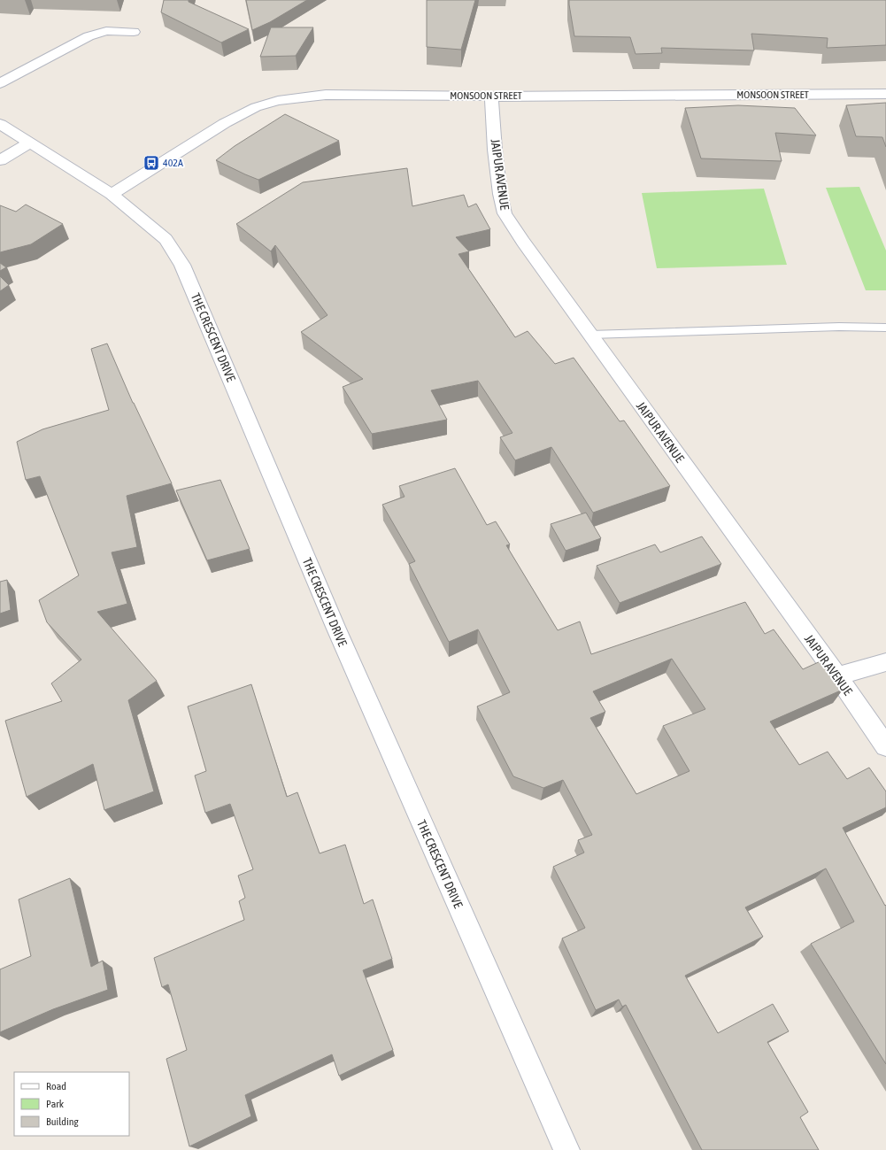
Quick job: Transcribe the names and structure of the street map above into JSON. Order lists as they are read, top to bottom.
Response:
{
  "streets": {
    "street": ["MONSOON STREET", "JAIPUR AVENUE", "THE CRESCENT DRIVE"]
  },
  "crossings": [
    ["MONSOON STREET", "JAIPUR AVENUE"],
    ["MONSOON STREET", "THE CRESCENT DRIVE"]
  ],
  "places": {
    "bus stop": ["402A"]
  },
  "legend": ["Road", "Park", "Building"]
}
